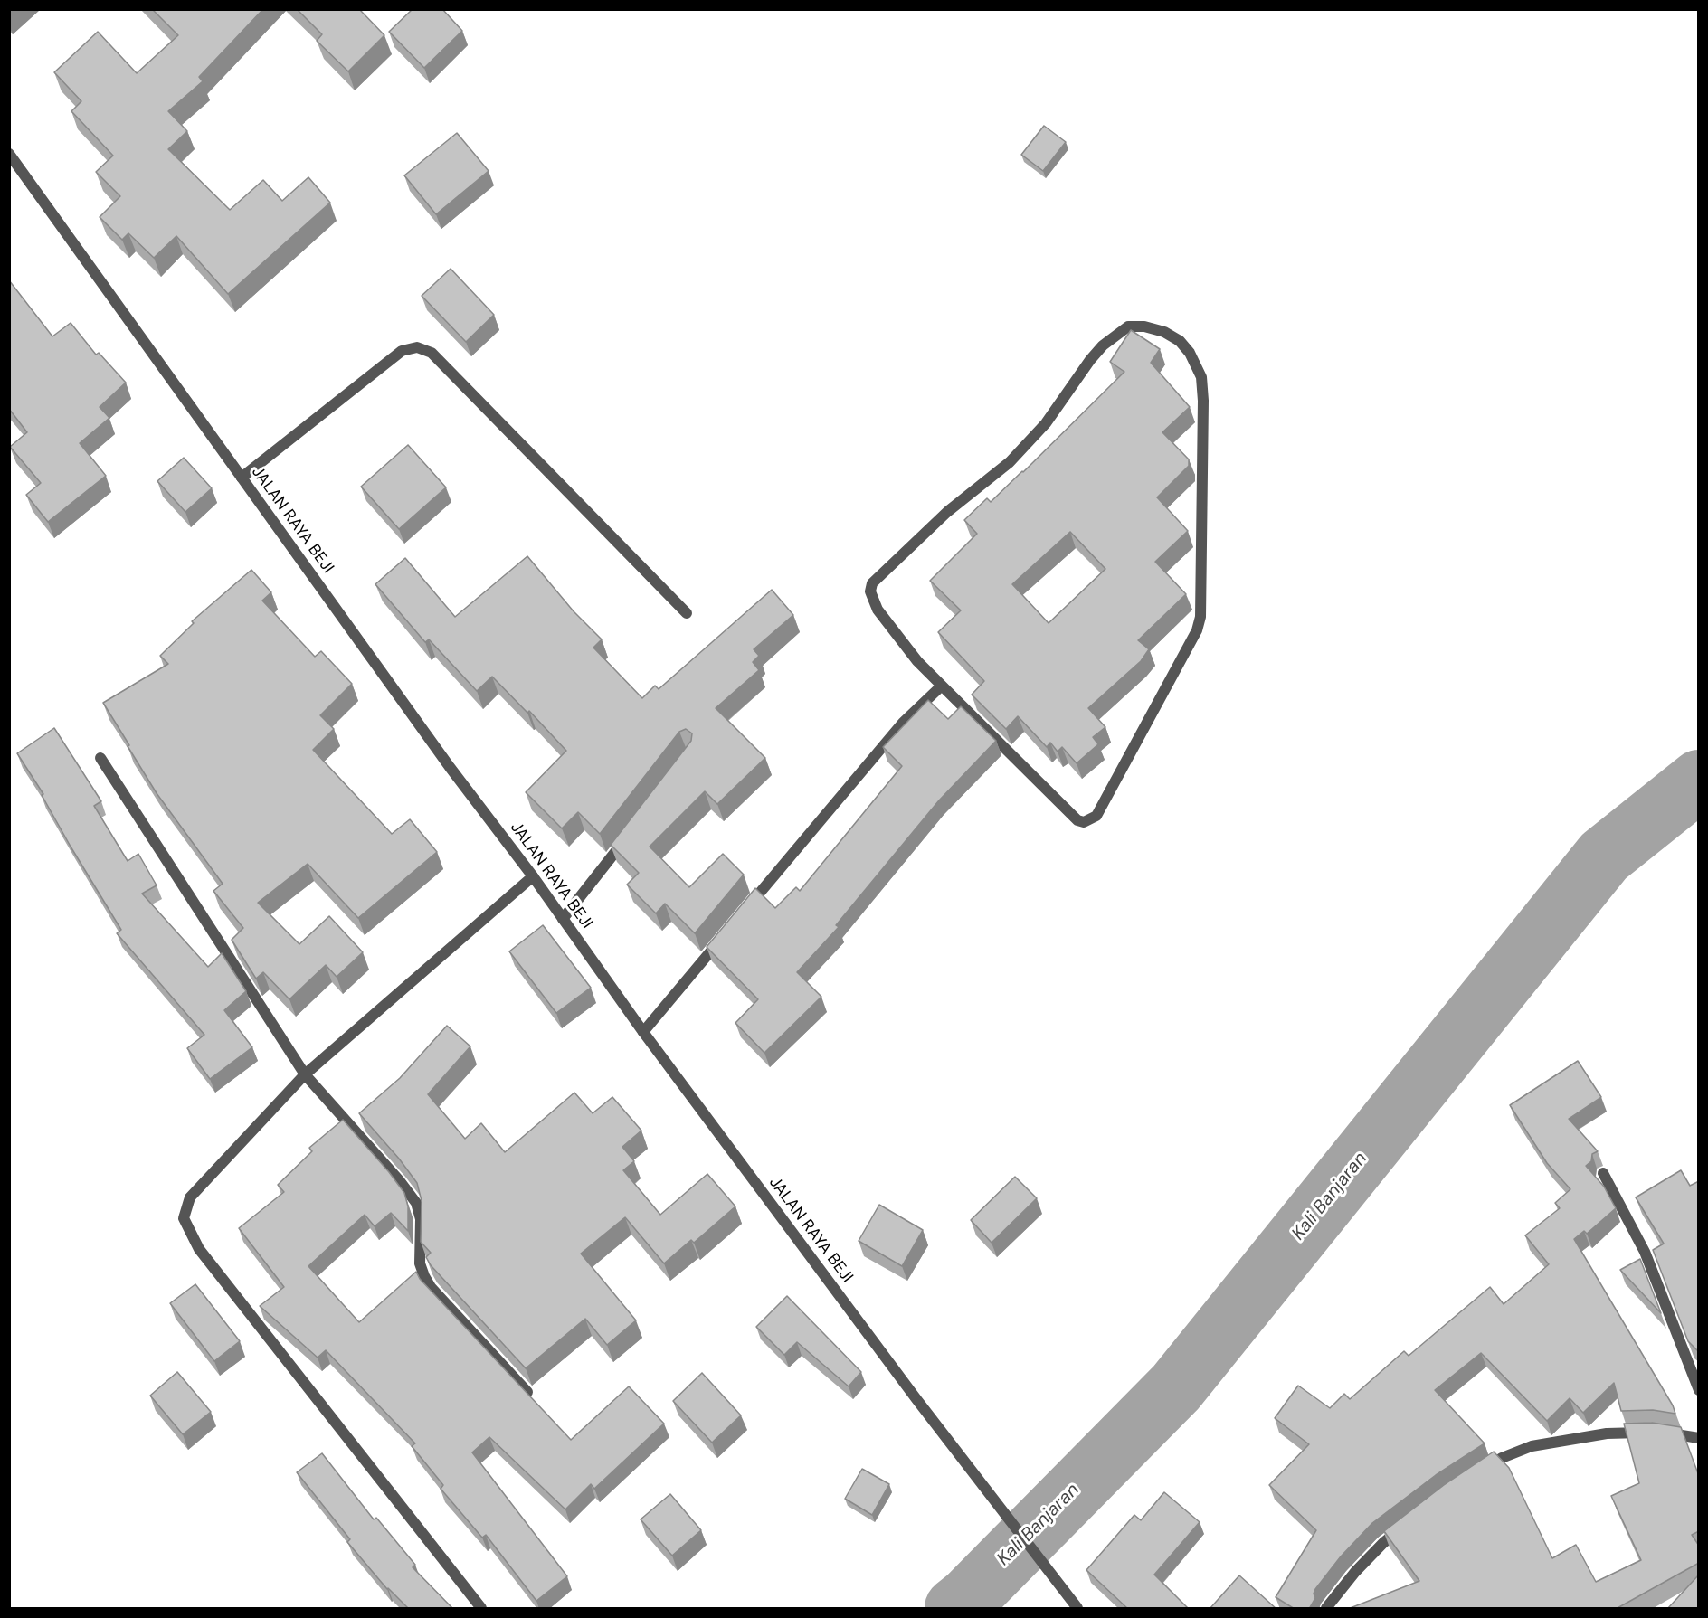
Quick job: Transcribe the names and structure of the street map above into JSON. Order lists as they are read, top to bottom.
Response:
{
  "streets": {
    "street": ["JALAN RAYA BEJI"]
  },
  "water": ["Kali Banjaran"]
}
